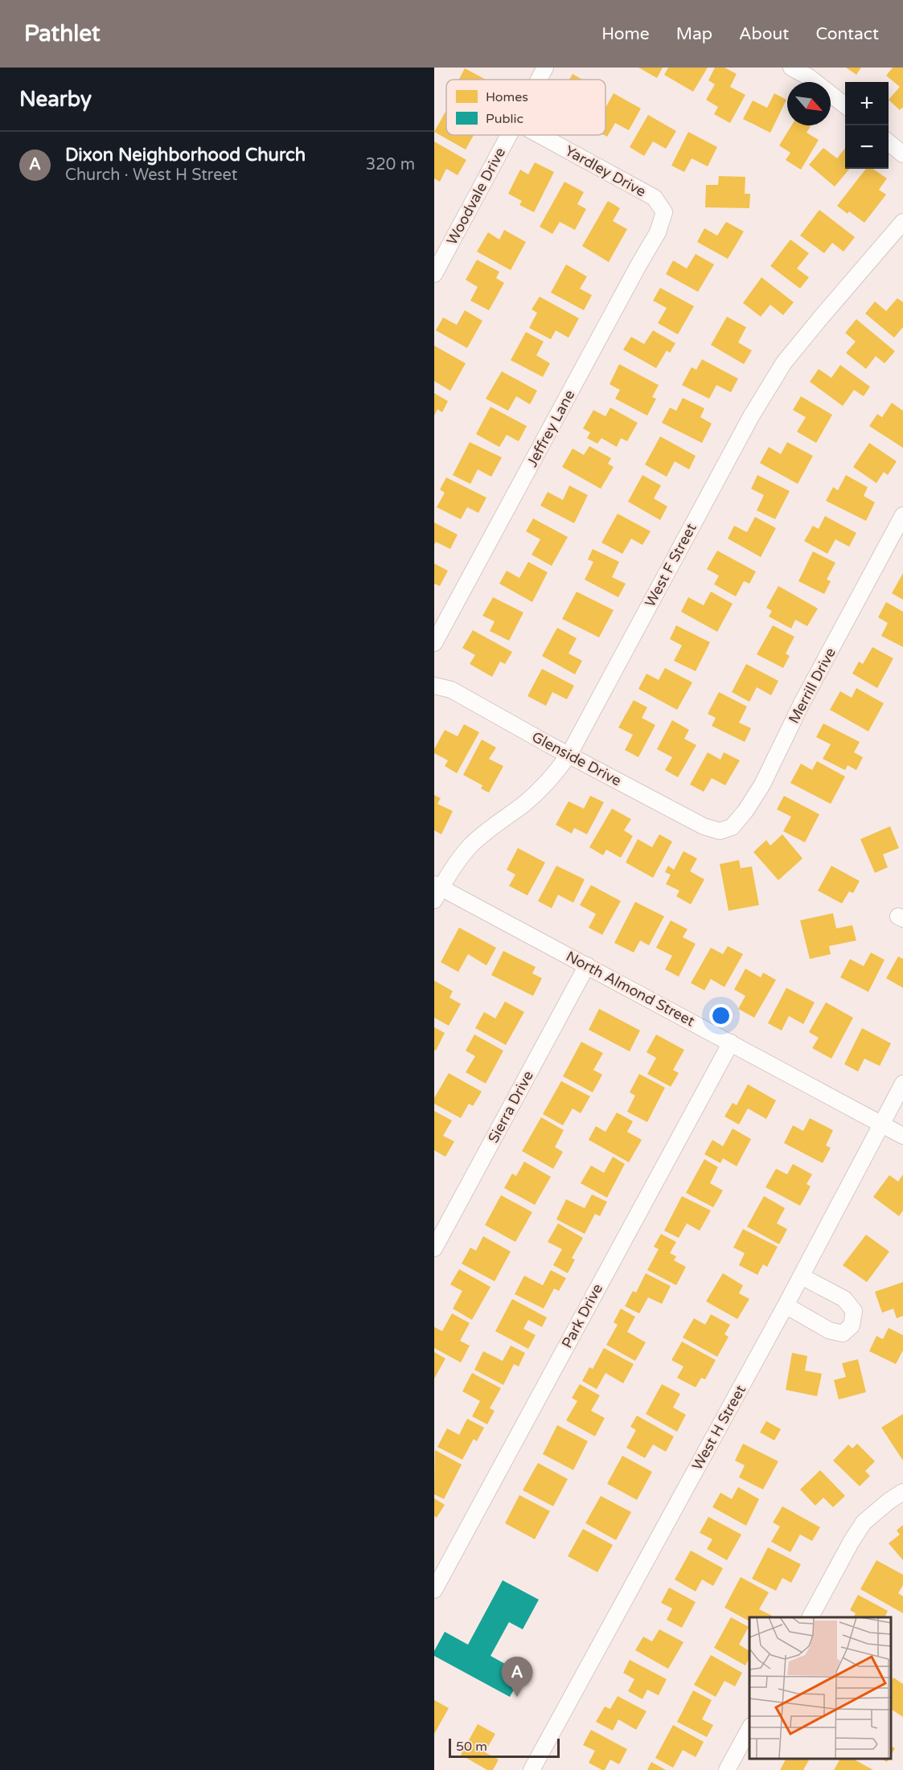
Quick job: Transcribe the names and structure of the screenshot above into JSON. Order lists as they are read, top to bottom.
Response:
{
  "streets": {
    "street": [
      "Yardley Drive",
      "Woodvale Drive",
      "Jeffrey Lane",
      "West F Street",
      "Merrill Drive",
      "Glenside Drive",
      "North Almond Street",
      "Sierra Drive",
      "Park Drive",
      "West H Street"
    ]
  },
  "crossings": [
    ["Yardley Drive", "Jeffrey Lane"],
    ["West F Street", "Glenside Drive"],
    ["West F Street", "North Almond Street"],
    ["Merrill Drive", "Glenside Drive"],
    ["North Almond Street", "Sierra Drive"],
    ["North Almond Street", "Park Drive"],
    ["North Almond Street", "West H Street"]
  ],
  "legend": ["Homes", "Public"],
  "scale_bar": "50 m",
  "north": "bottom right",
  "page": {
    "header": "Pathlet",
    "nav": [
      "Home",
      "Map",
      "About",
      "Contact"
    ],
    "heading": "Nearby",
    "map_buttons": ["+", "−"],
    "list": [
      {
        "mark": "A",
        "name": "Dixon Neighborhood Church",
        "note": "Church · West H Street",
        "value": "320 m"
      }
    ],
    "pins": "A",
    "scale": "50 m"
  }
}
